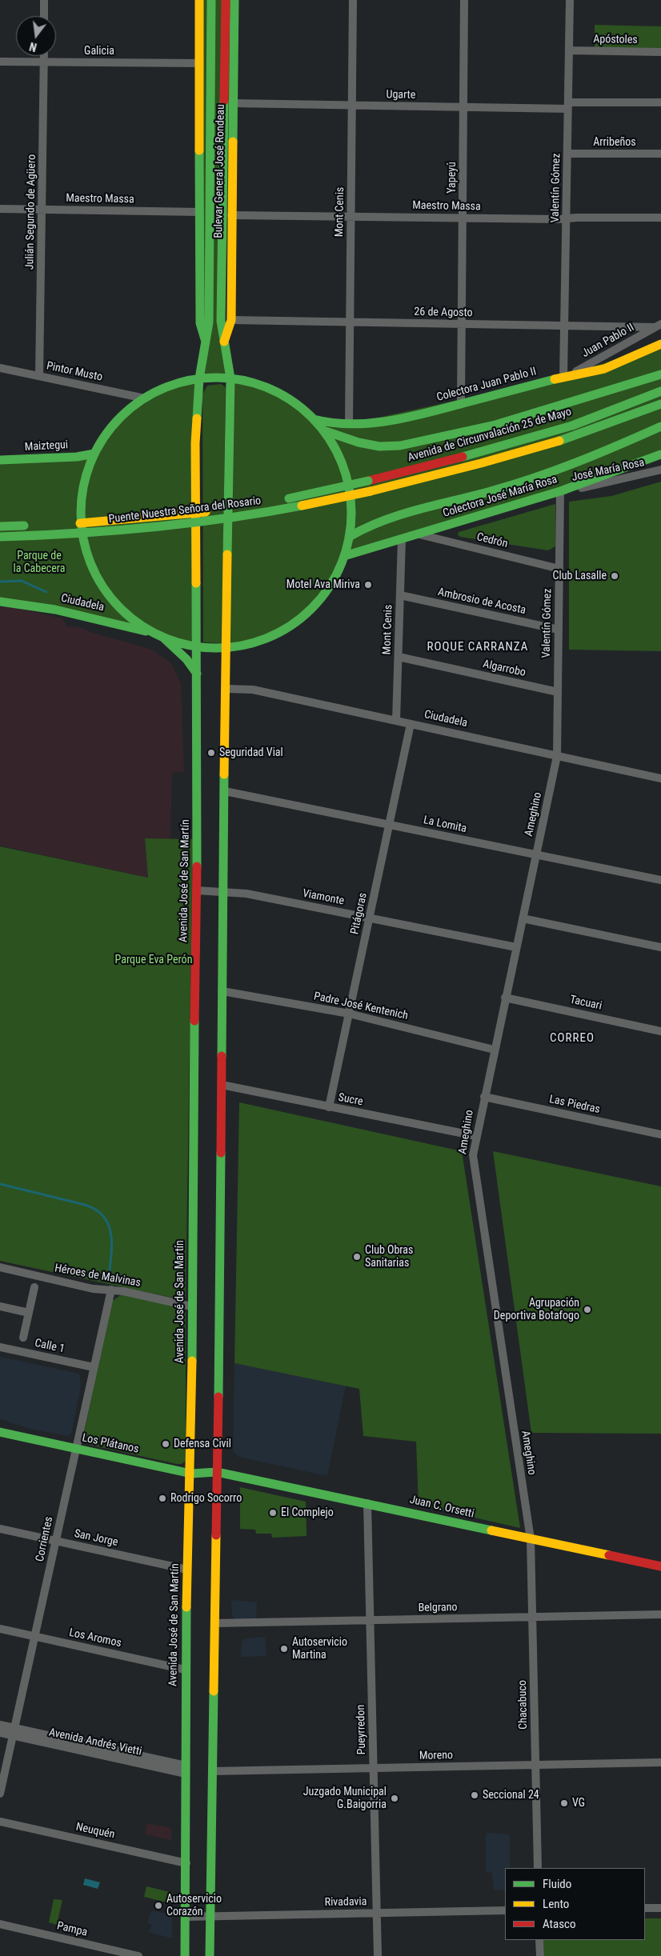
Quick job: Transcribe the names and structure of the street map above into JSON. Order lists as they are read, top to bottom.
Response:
{
  "streets": {
    "main road": [
      "Bulevar General José Rondeau",
      "Colectora Juan Pablo II",
      "Avenida de Circunvalación 25 de Mayo",
      "Maiztegui",
      "Colectora José María Rosa",
      "Puente Nuestra Señora del Rosario",
      "Ciudadela",
      "Avenida José de San Martín",
      "Los Plátanos",
      "Juan C. Orsetti"
    ],
    "street": [
      "Apóstoles",
      "Galicia",
      "Ugarte",
      "Arribeños",
      "Yapeyú",
      "Valentín Gómez",
      "Maestro Massa",
      "Julián Segundo de Agüero",
      "Mont Cenis",
      "26 de Agosto",
      "Juan Pablo II",
      "Pintor Musto",
      "José María Rosa",
      "Cedrón",
      "Ambrosio de Acosta",
      "Algarrobo",
      "Ameghino",
      "La Lomita",
      "Viamonte",
      "Pitágoras",
      "Tacuari",
      "Padre José Kentenich",
      "Sucre",
      "Las Piedras",
      "Héroes de Malvinas",
      "Calle 1",
      "San Jorge",
      "Corrientes",
      "Belgrano",
      "Los Aromos",
      "Chacabuco",
      "Pueyrredon",
      "Avenida Andrés Vietti",
      "Moreno",
      "Neuquén",
      "Rivadavia",
      "Pampa"
    ]
  },
  "crossings": [
    ["Apóstoles", "Valentín Gómez"],
    ["Galicia", "Bulevar General José Rondeau"],
    ["Galicia", "Julián Segundo de Agüero"],
    ["Ugarte", "Bulevar General José Rondeau"],
    ["Ugarte", "Yapeyú"],
    ["Ugarte", "Valentín Gómez"],
    ["Ugarte", "Mont Cenis"],
    ["Arribeños", "Valentín Gómez"],
    ["Bulevar General José Rondeau", "Maestro Massa"],
    ["Bulevar General José Rondeau", "26 de Agosto"],
    ["Bulevar General José Rondeau", "Ciudadela"],
    ["Bulevar General José Rondeau", "Avenida José de San Martín"],
    ["Yapeyú", "Maestro Massa"],
    ["Yapeyú", "26 de Agosto"],
    ["Yapeyú", "Colectora Juan Pablo II"],
    ["Valentín Gómez", "Maestro Massa"],
    ["Valentín Gómez", "26 de Agosto"],
    ["Valentín Gómez", "Juan Pablo II"],
    ["Valentín Gómez", "Colectora Juan Pablo II"],
    ["Valentín Gómez", "José María Rosa"],
    ["Valentín Gómez", "Colectora José María Rosa"],
    ["Valentín Gómez", "Cedrón"],
    ["Valentín Gómez", "Ambrosio de Acosta"],
    ["Valentín Gómez", "Ciudadela"],
    ["Valentín Gómez", "Algarrobo"],
    ["Valentín Gómez", "Ameghino"],
    ["Maestro Massa", "Julián Segundo de Agüero"],
    ["Maestro Massa", "Mont Cenis"],
    ["Julián Segundo de Agüero", "Pintor Musto"],
    ["Mont Cenis", "26 de Agosto"],
    ["Mont Cenis", "Colectora Juan Pablo II"],
    ["Mont Cenis", "Colectora José María Rosa"],
    ["Mont Cenis", "Ambrosio de Acosta"],
    ["Mont Cenis", "Ciudadela"],
    ["Mont Cenis", "Algarrobo"],
    ["26 de Agosto", "Juan Pablo II"],
    ["Juan Pablo II", "Colectora Juan Pablo II"],
    ["Pintor Musto", "Ciudadela"],
    ["Colectora Juan Pablo II", "Ciudadela"],
    ["Avenida de Circunvalación 25 de Mayo", "Puente Nuestra Señora del Rosario"],
    ["Maiztegui", "Ciudadela"],
    ["José María Rosa", "Colectora José María Rosa"],
    ["Colectora José María Rosa", "Cedrón"],
    ["Colectora José María Rosa", "Ciudadela"],
    ["Ciudadela", "Ameghino"],
    ["Ciudadela", "Avenida José de San Martín"],
    ["Ciudadela", "Pitágoras"],
    ["Ameghino", "La Lomita"],
    ["Ameghino", "Viamonte"],
    ["Ameghino", "Tacuari"],
    ["Ameghino", "Padre José Kentenich"],
    ["Ameghino", "Sucre"],
    ["Ameghino", "Las Piedras"],
    ["Ameghino", "Juan C. Orsetti"],
    ["Ameghino", "Chacabuco"],
    ["La Lomita", "Pitágoras"],
    ["Avenida José de San Martín", "Viamonte"],
    ["Avenida José de San Martín", "Héroes de Malvinas"],
    ["Avenida José de San Martín", "Los Plátanos"],
    ["Avenida José de San Martín", "San Jorge"],
    ["Avenida José de San Martín", "Los Aromos"],
    ["Avenida José de San Martín", "Avenida Andrés Vietti"],
    ["Avenida José de San Martín", "Neuquén"],
    ["Avenida José de San Martín", "Rivadavia"],
    ["Viamonte", "Pitágoras"],
    ["Pitágoras", "Padre José Kentenich"],
    ["Pitágoras", "Sucre"],
    ["Héroes de Malvinas", "Corrientes"],
    ["Calle 1", "Corrientes"],
    ["Los Plátanos", "Juan C. Orsetti"],
    ["Los Plátanos", "Corrientes"],
    ["Juan C. Orsetti", "Chacabuco"],
    ["Juan C. Orsetti", "Pueyrredon"],
    ["San Jorge", "Corrientes"],
    ["Corrientes", "Los Aromos"],
    ["Corrientes", "Avenida Andrés Vietti"],
    ["Belgrano", "Chacabuco"],
    ["Belgrano", "Pueyrredon"],
    ["Chacabuco", "Moreno"],
    ["Pueyrredon", "Moreno"],
    ["Pueyrredon", "Rivadavia"]
  ],
  "districts": ["ROQUE CARRANZA", "CORREO"],
  "parks": ["Parque de la Cabecera", "Parque Eva Perón"],
  "places": [
    "Club Lasalle",
    "Motel Ava Miriva",
    "Seguridad Vial",
    "Club Obras Sanitarias",
    "Agrupación Deportiva Botafogo",
    "Defensa Civil",
    "Rodrigo Socorro",
    "El Complejo",
    "Autoservicio Martina",
    "Seccional 24",
    "Juzgado Municipal G.Baigorria",
    "VG",
    "Autoservicio Corazón"
  ],
  "legend": ["Fluido", "Lento", "Atasco"],
  "north": "bottom"
}
